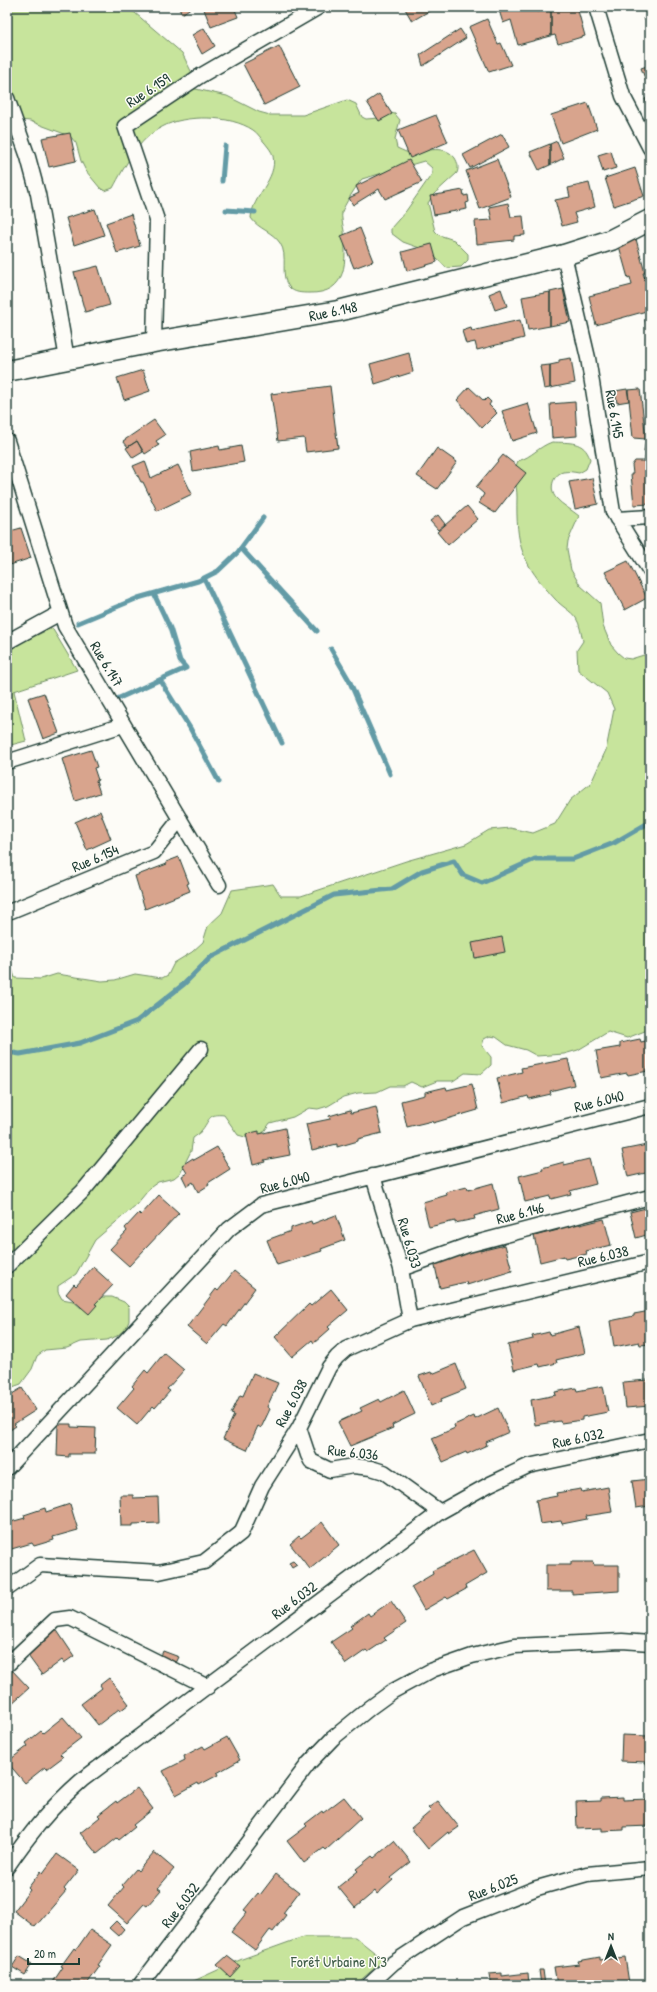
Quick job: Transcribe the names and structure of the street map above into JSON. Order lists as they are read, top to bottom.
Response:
{
  "streets": {
    "street": [
      "Rue 6.159",
      "Rue 6.148",
      "Rue 6.145",
      "Rue 6.147",
      "Rue 6.154",
      "Rue 6.040",
      "Rue 6.146",
      "Rue 6.033",
      "Rue 6.038",
      "Rue 6.032",
      "Rue 6.036",
      "Rue 6.025"
    ]
  },
  "crossings": [
    ["Rue 6.159", "Rue 6.148"],
    ["Rue 6.148", "Rue 6.145"],
    ["Rue 6.147", "Rue 6.154"],
    ["Rue 6.040", "Rue 6.033"],
    ["Rue 6.146", "Rue 6.033"],
    ["Rue 6.033", "Rue 6.038"],
    ["Rue 6.038", "Rue 6.036"],
    ["Rue 6.032", "Rue 6.036"]
  ],
  "parks": ["Forêt Urbaine N°3"],
  "scale_bar": "20 m",
  "north": "top"
}
